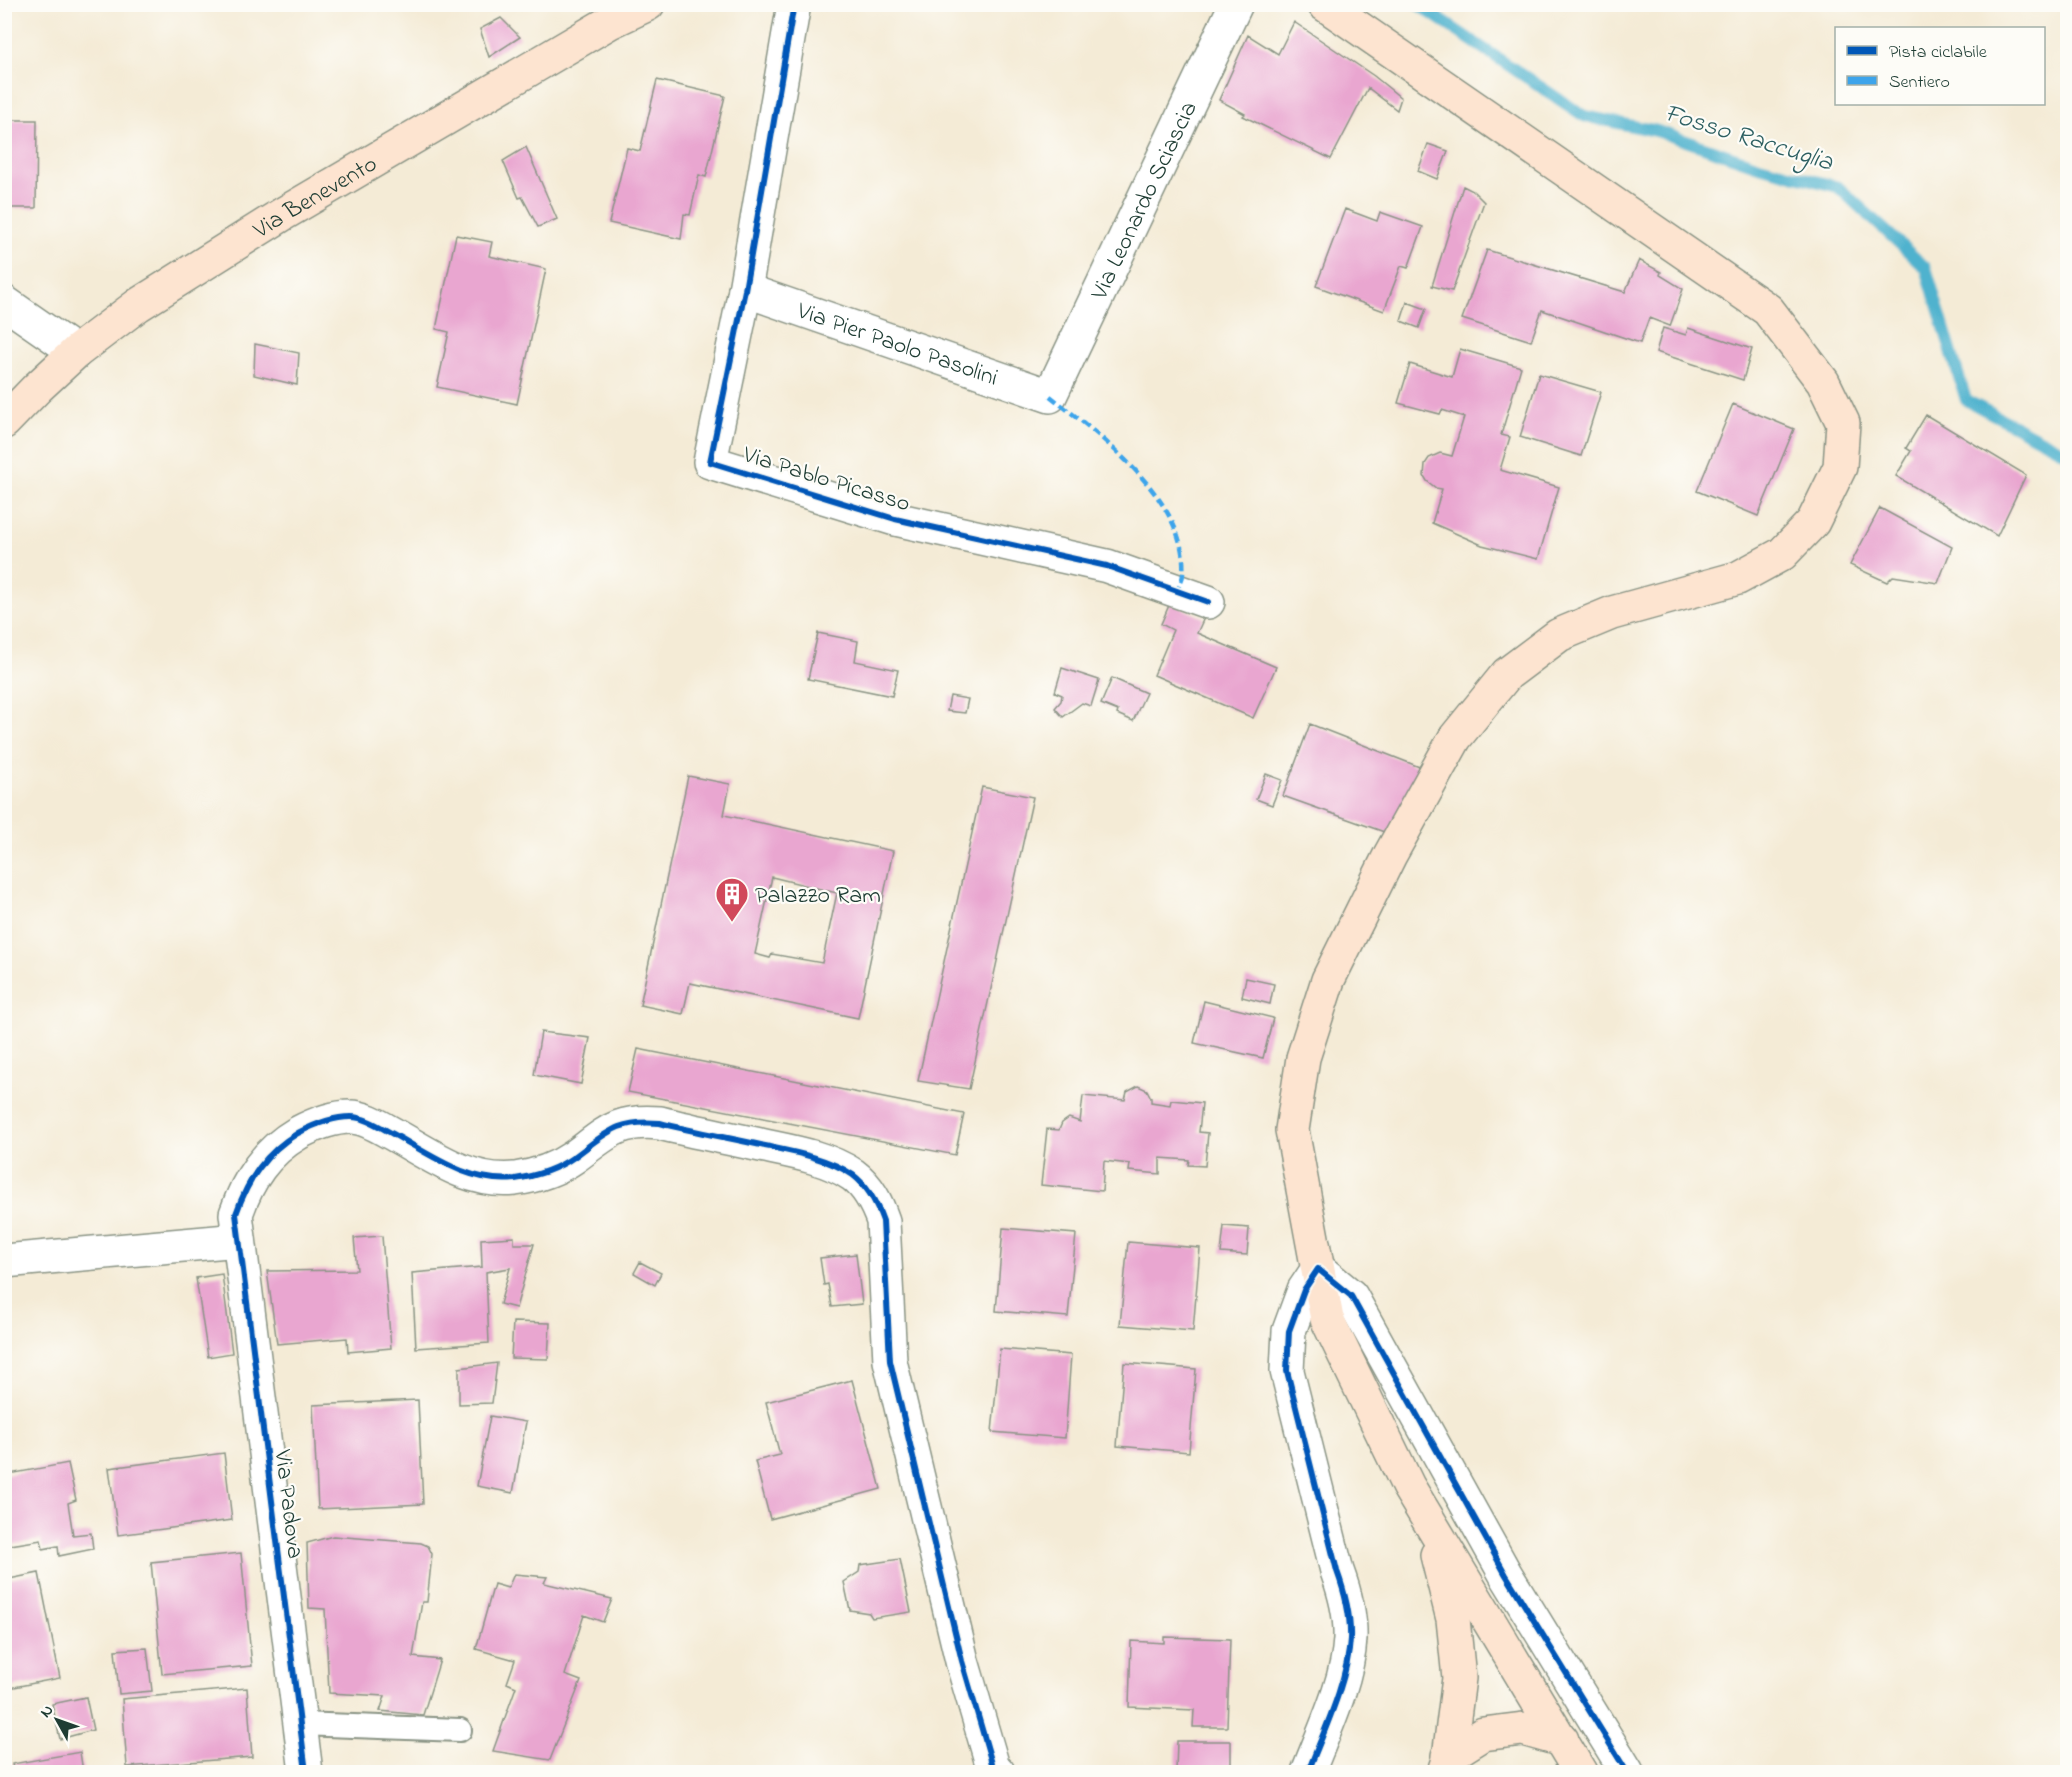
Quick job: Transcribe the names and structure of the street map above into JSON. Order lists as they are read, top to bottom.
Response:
{
  "streets": {
    "main road": ["Via Benevento"],
    "street": [
      "Via Leonardo Sciascia",
      "Via Pier Paolo Pasolini",
      "Via Pablo Picasso",
      "Via Padova"
    ]
  },
  "crossings": [
    ["Via Leonardo Sciascia", "Via Pier Paolo Pasolini"],
    ["Via Pier Paolo Pasolini", "Via Pablo Picasso"]
  ],
  "water": ["Fosso Raccuglia"],
  "places": {
    "building": ["Palazzo Ram"]
  },
  "legend": ["Pista ciclabile", "Sentiero"],
  "north": "top left"
}
